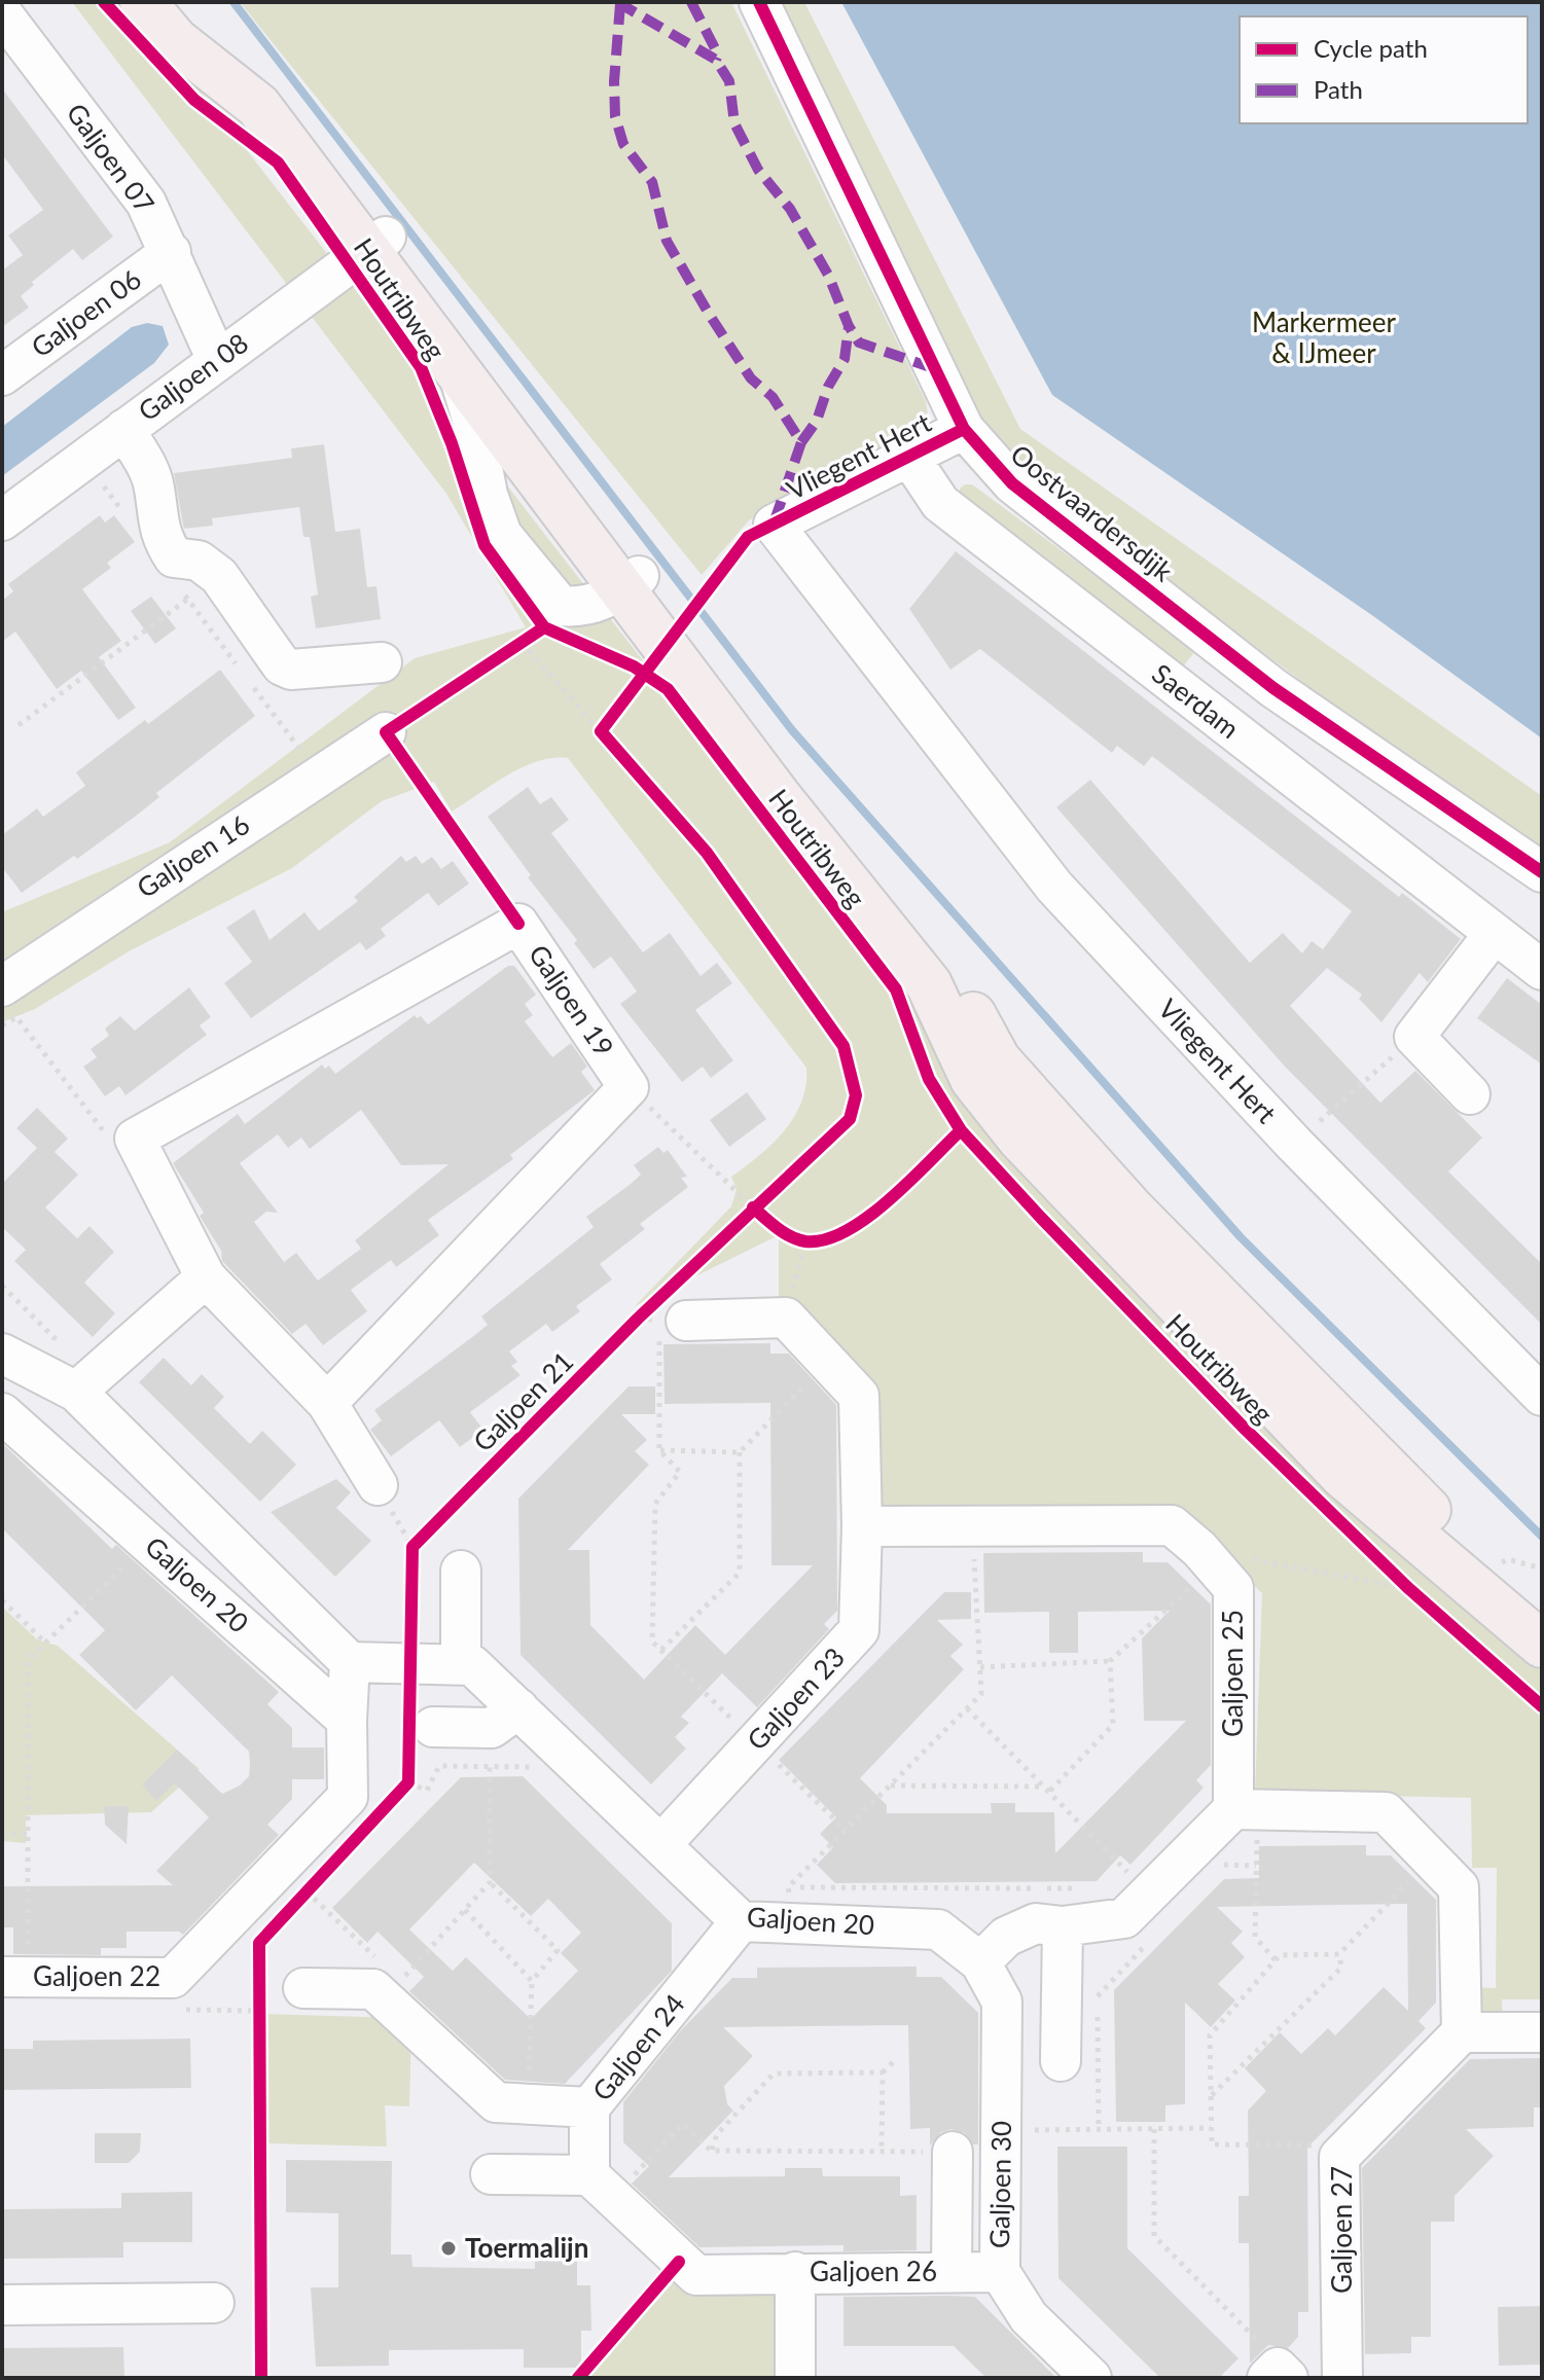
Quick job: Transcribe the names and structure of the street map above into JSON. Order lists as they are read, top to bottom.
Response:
{
  "streets": {
    "main road": ["Houtribweg"],
    "street": [
      "Galjoen 07",
      "Galjoen 06",
      "Galjoen 08",
      "Vliegent Hert",
      "Oostvaardersdijk",
      "Saerdam",
      "Galjoen 16",
      "Galjoen 19",
      "Galjoen 20",
      "Galjoen 25",
      "Galjoen 23",
      "Galjoen 22",
      "Galjoen 24",
      "Galjoen 30",
      "Galjoen 27",
      "Galjoen 26"
    ],
    "cycle path": ["Galjoen 21"]
  },
  "crossings": [
    ["Galjoen 07", "Galjoen 06"],
    ["Galjoen 07", "Galjoen 08"],
    ["Houtribweg", "Galjoen 08"],
    ["Vliegent Hert", "Oostvaardersdijk"],
    ["Vliegent Hert", "Saerdam"],
    ["Galjoen 20", "Galjoen 23"],
    ["Galjoen 20", "Galjoen 22"],
    ["Galjoen 20", "Galjoen 24"],
    ["Galjoen 20", "Galjoen 30"],
    ["Galjoen 30", "Galjoen 26"]
  ],
  "parks": ["Markermeer & IJmeer"],
  "places": ["Toermalijn"],
  "legend": ["Cycle path", "Path"]
}
